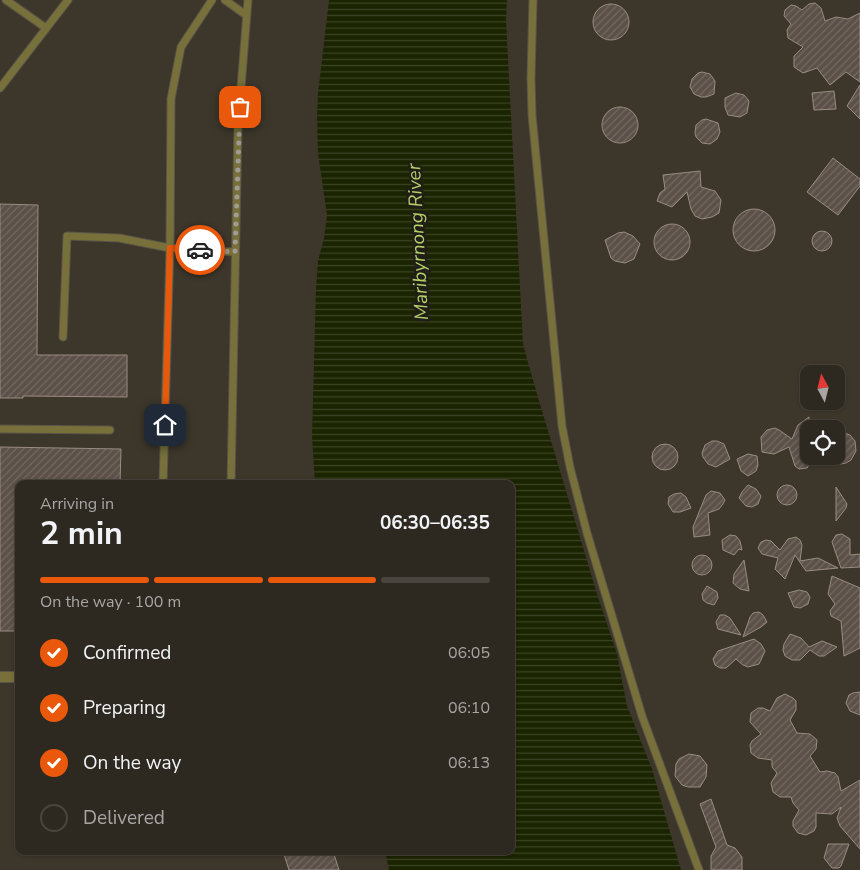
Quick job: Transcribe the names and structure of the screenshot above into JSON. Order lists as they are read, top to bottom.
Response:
{
  "water": ["Maribyrnong River"],
  "north": "top",
  "page": {
    "heading": ["2 min", "Arriving in", "06:30–06:35"],
    "bar": "On the way · 100 m",
    "list": [
      ["Confirmed", "06:05"],
      ["Preparing", "06:10"],
      ["On the way", "06:13"],
      "Delivered"
    ]
  }
}
